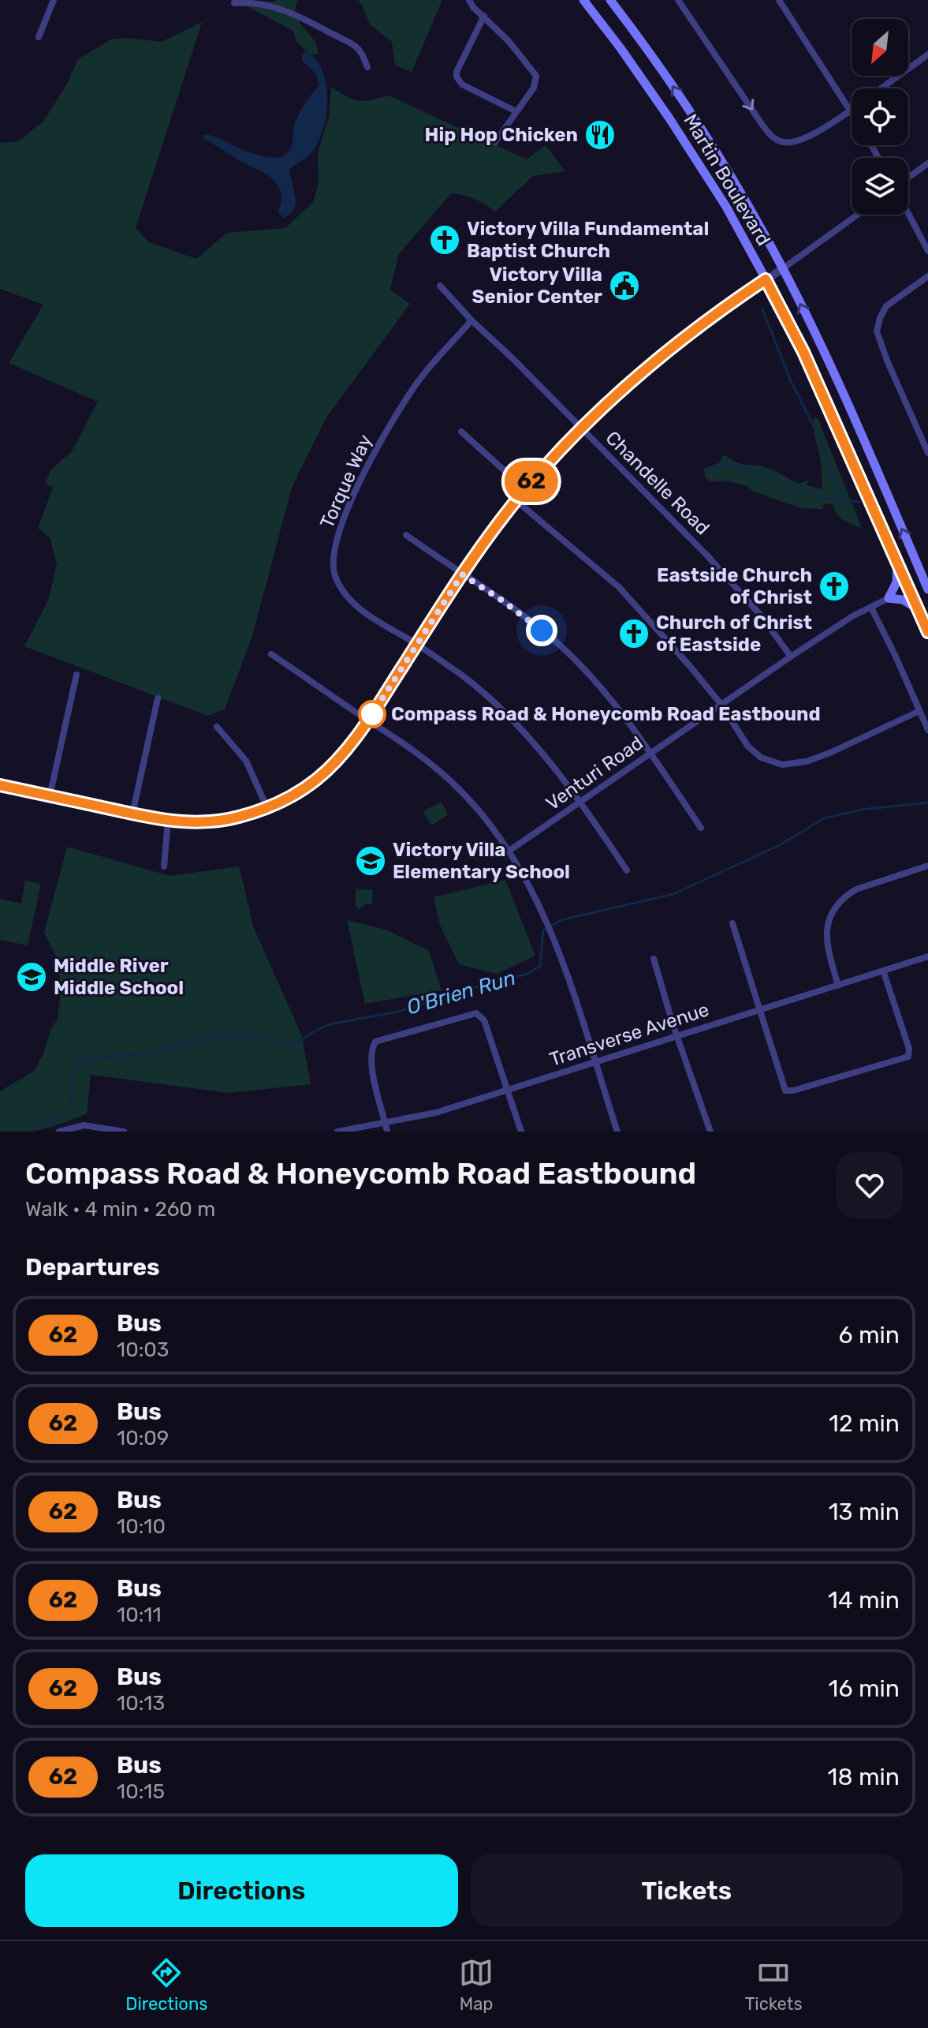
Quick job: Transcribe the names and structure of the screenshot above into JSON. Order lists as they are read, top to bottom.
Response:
{
  "streets": {
    "main road": ["Martin Boulevard"],
    "street": [
      "Torque Way",
      "Chandelle Road",
      "Venturi Road",
      "Transverse Avenue"
    ]
  },
  "crossings": [
    ["Torque Way", "Chandelle Road"],
    ["Torque Way", "Venturi Road"],
    ["Chandelle Road", "Venturi Road"]
  ],
  "water": ["O'Brien Run"],
  "places": {
    "restaurant": ["Hip Hop Chicken"],
    "church": ["Victory Villa Fundamental Baptist Church", "Eastside Church of Christ", "Church of Christ of Eastside"],
    "public building": ["Victory Villa Senior Center"],
    "other": ["Compass Road & Honeycomb Road Eastbound"],
    "school or university": ["Victory Villa Elementary School", "Middle River Middle School"]
  },
  "lines": ["bus line 62"],
  "north": "bottom left",
  "page": {
    "on_map": "62",
    "heading": [
      ["Compass Road & Honeycomb Road Eastbound", "Walk · 4 min · 260 m"],
      "Departures"
    ],
    "list": [
      {
        "mark": "62",
        "name": "Bus",
        "note": "10:03",
        "value": "6 min"
      },
      {
        "mark": "62",
        "name": "Bus",
        "note": "10:09",
        "value": "12 min"
      },
      {
        "mark": "62",
        "name": "Bus",
        "note": "10:10",
        "value": "13 min"
      },
      {
        "mark": "62",
        "name": "Bus",
        "note": "10:11",
        "value": "14 min"
      },
      {
        "mark": "62",
        "name": "Bus",
        "note": "10:13",
        "value": "16 min"
      },
      {
        "mark": "62",
        "name": "Bus",
        "note": "10:15",
        "value": "18 min"
      }
    ],
    "buttons": ["Directions", "Tickets"],
    "tabs": ["Directions", "Map", "Tickets"]
  }
}
